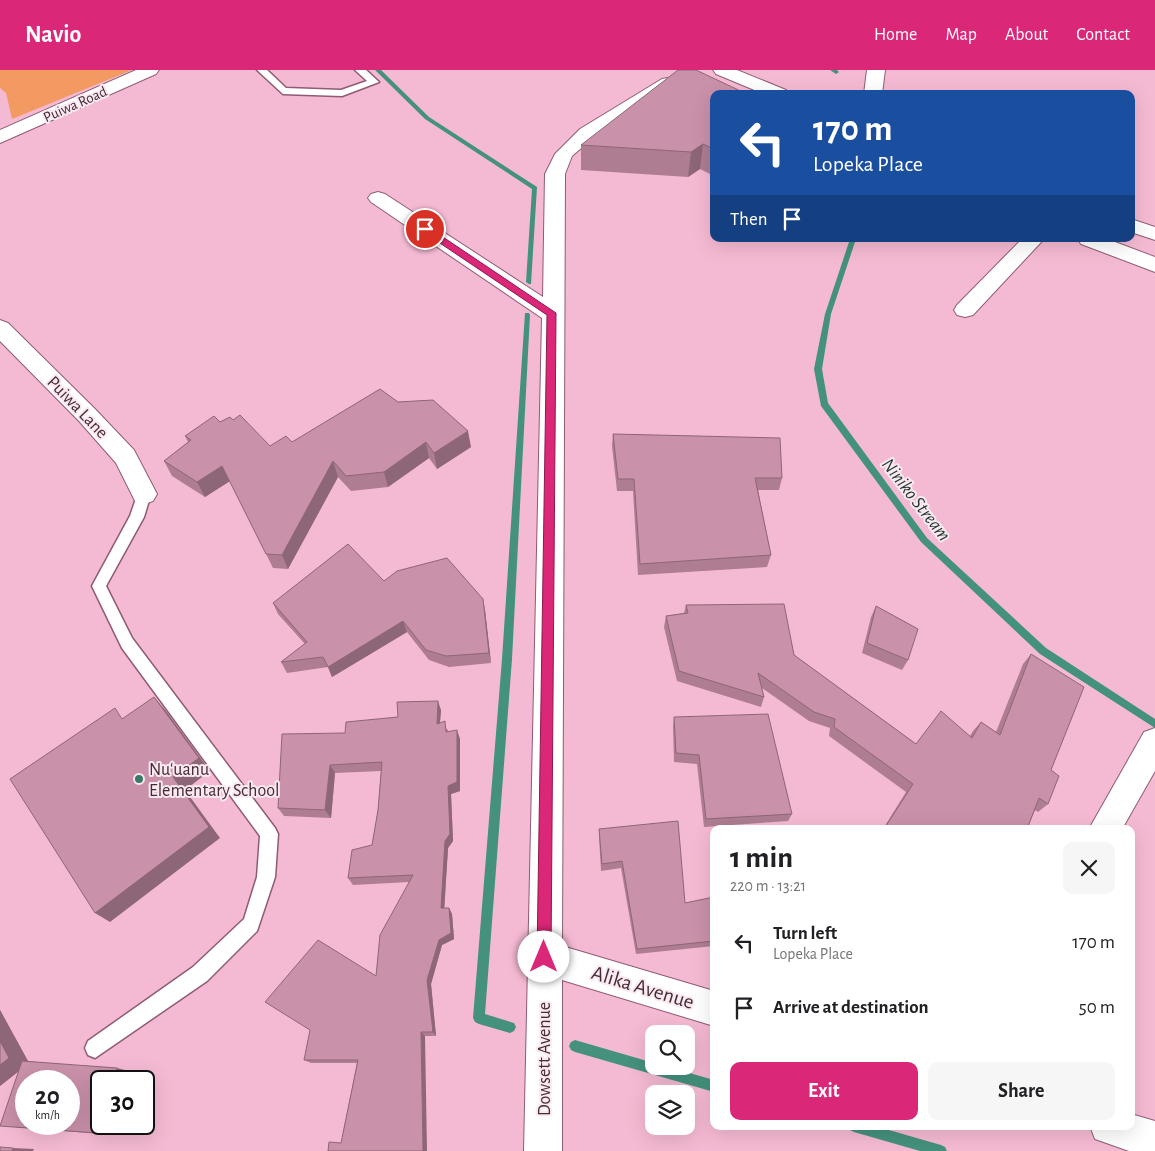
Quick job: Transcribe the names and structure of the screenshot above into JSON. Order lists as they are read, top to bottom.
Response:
{
  "streets": {
    "main road": [
      "Puiwa Road",
      "Puiwa Lane",
      "Alika Avenue",
      "Dowsett Avenue"
    ]
  },
  "crossings": [
    ["Alika Avenue", "Dowsett Avenue"]
  ],
  "water": ["Niniko Stream"],
  "places": ["Nuʻuanu Elementary School"],
  "page": {
    "header": "Navio",
    "nav": [
      "Home",
      "Map",
      "About",
      "Contact"
    ],
    "turn": ["170 m", "Lopeka Place"],
    "then": "Then",
    "heading": ["1 min", "220 m · 13:21"],
    "list": [
      {
        "name": "Turn left",
        "note": "Lopeka Place",
        "value": "170 m"
      },
      {
        "name": "Arrive at destination",
        "value": "50 m"
      }
    ],
    "buttons": ["Exit", "Share"],
    "speed": "20 km/h",
    "limit": "30"
  }
}
